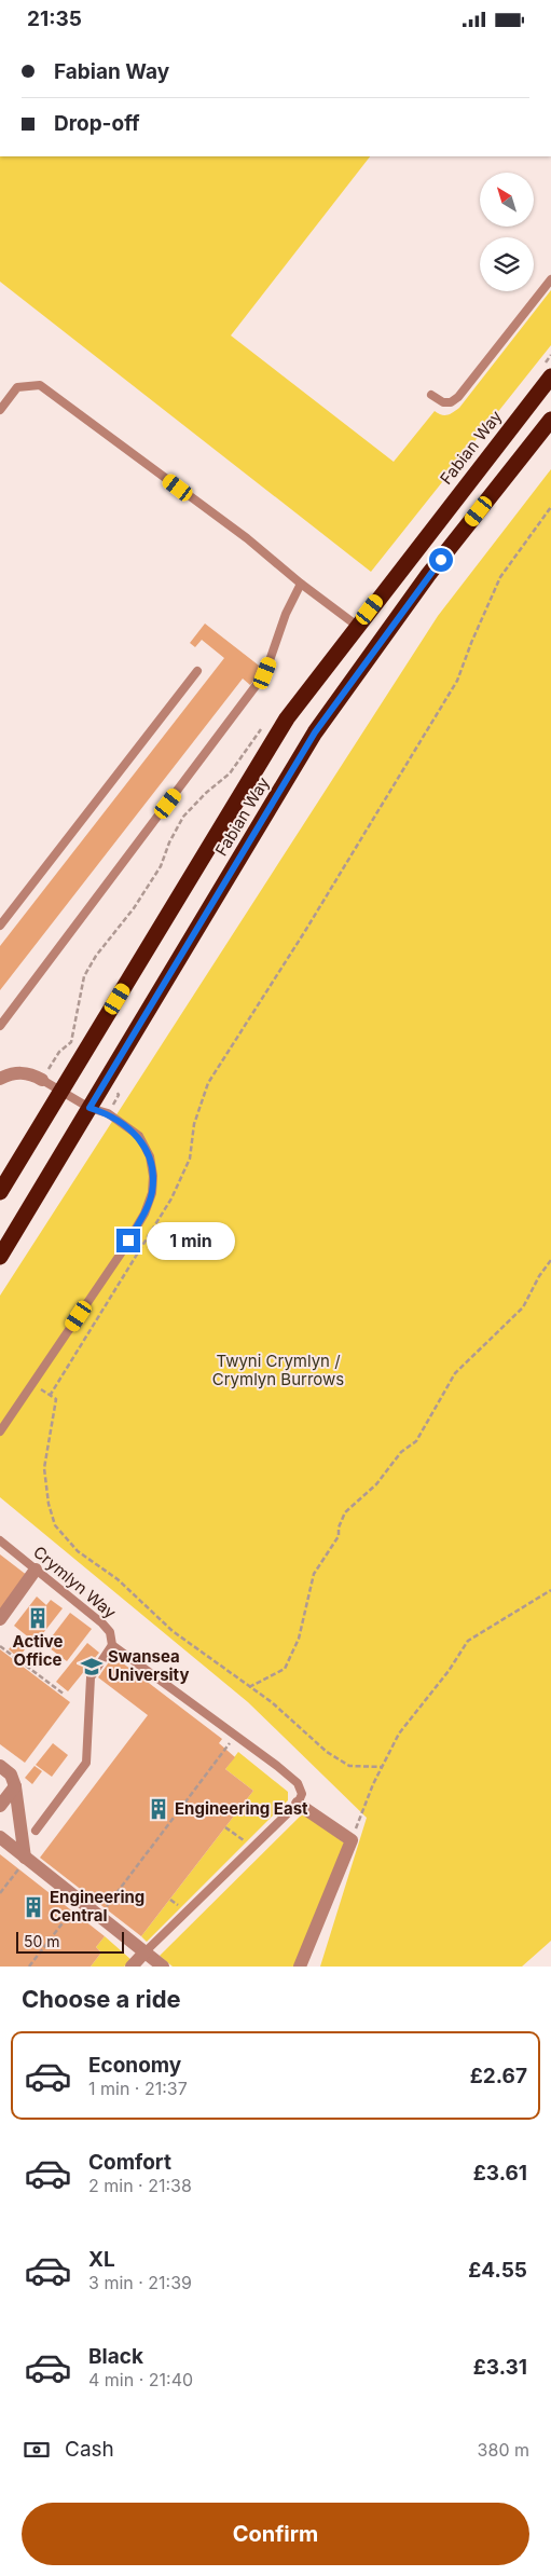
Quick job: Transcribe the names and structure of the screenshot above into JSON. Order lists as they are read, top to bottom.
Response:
{
  "streets": {
    "highway": ["Fabian Way"],
    "lane": ["Crymlyn Way"]
  },
  "parks": ["Twyni Crymlyn / Crymlyn Burrows"],
  "places": {
    "building": ["Active Office", "Engineering East", "Engineering Central"],
    "school or university": ["Swansea University"]
  },
  "scale_bar": "50 m",
  "north": "top left",
  "page": {
    "status": "21:35",
    "banner": ["Fabian Way", "Drop-off"],
    "bubble": "1 min",
    "scale": "50 m",
    "heading": "Choose a ride",
    "list": [
      {
        "name": "Economy",
        "note": "1 min · 21:37",
        "value": "£2.67"
      },
      {
        "name": "Comfort",
        "note": "2 min · 21:38",
        "value": "£3.61"
      },
      {
        "name": "XL",
        "note": "3 min · 21:39",
        "value": "£4.55"
      },
      {
        "name": "Black",
        "note": "4 min · 21:40",
        "value": "£3.31"
      }
    ],
    "pay": ["Cash", "380 m"],
    "buttons": "Confirm"
  }
}
